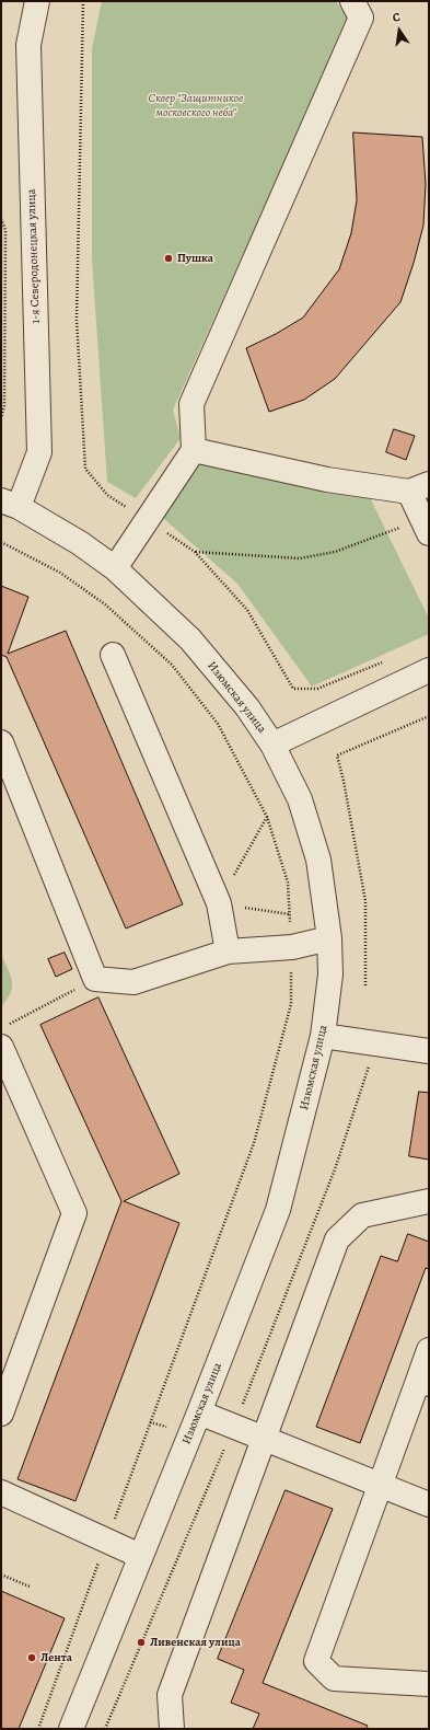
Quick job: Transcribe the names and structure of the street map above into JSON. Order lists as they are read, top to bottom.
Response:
{
  "streets": {
    "street": ["1-я Северодонецкая улица", "Изюмская улица"]
  },
  "crossings": [
    ["1-я Северодонецкая улица", "Изюмская улица"]
  ],
  "parks": ["Сквер \"Защитников московского неба\""],
  "places": ["Пушка", "Ливенская улица", "Лента"],
  "north": "top"
}
